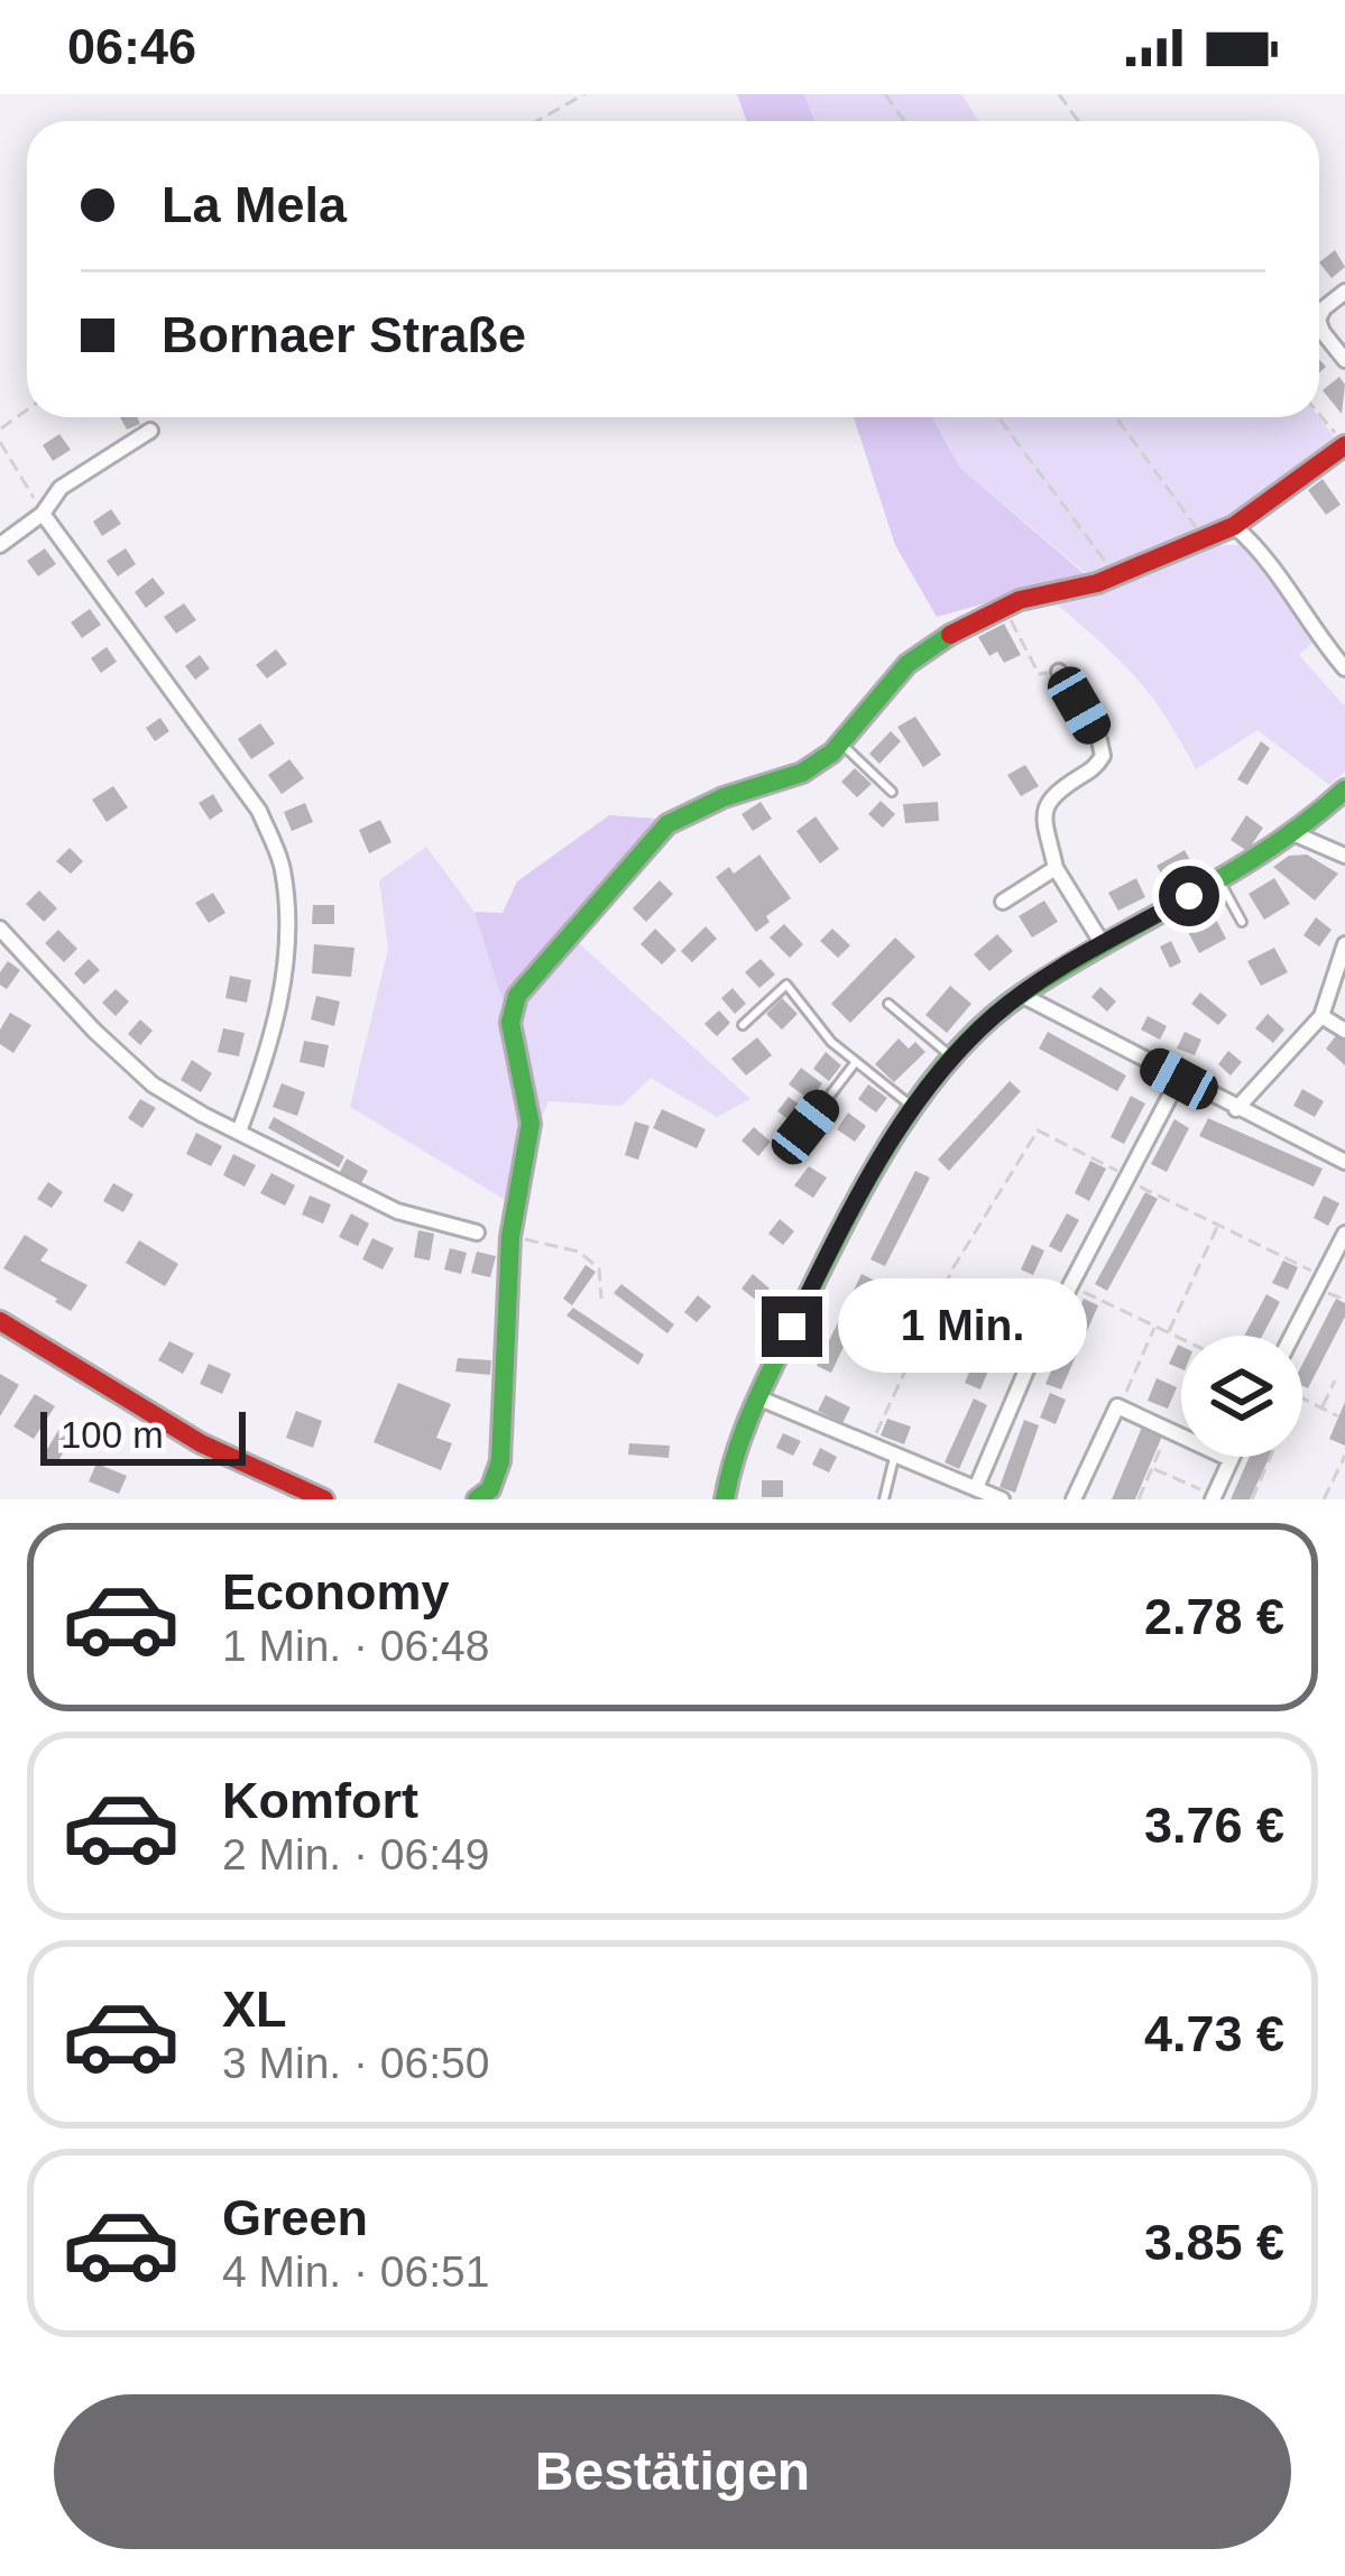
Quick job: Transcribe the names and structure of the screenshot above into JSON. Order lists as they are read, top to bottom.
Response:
{
  "scale_bar": "100 m",
  "page": {
    "status": "06:46",
    "banner": ["La Mela", "Bornaer Straße"],
    "bubble": "1 Min.",
    "scale": "100 m",
    "list": [
      {
        "name": "Economy",
        "note": "1 Min. · 06:48",
        "value": "2.78 €"
      },
      {
        "name": "Komfort",
        "note": "2 Min. · 06:49",
        "value": "3.76 €"
      },
      {
        "name": "XL",
        "note": "3 Min. · 06:50",
        "value": "4.73 €"
      },
      {
        "name": "Green",
        "note": "4 Min. · 06:51",
        "value": "3.85 €"
      }
    ],
    "buttons": "Bestätigen"
  }
}
